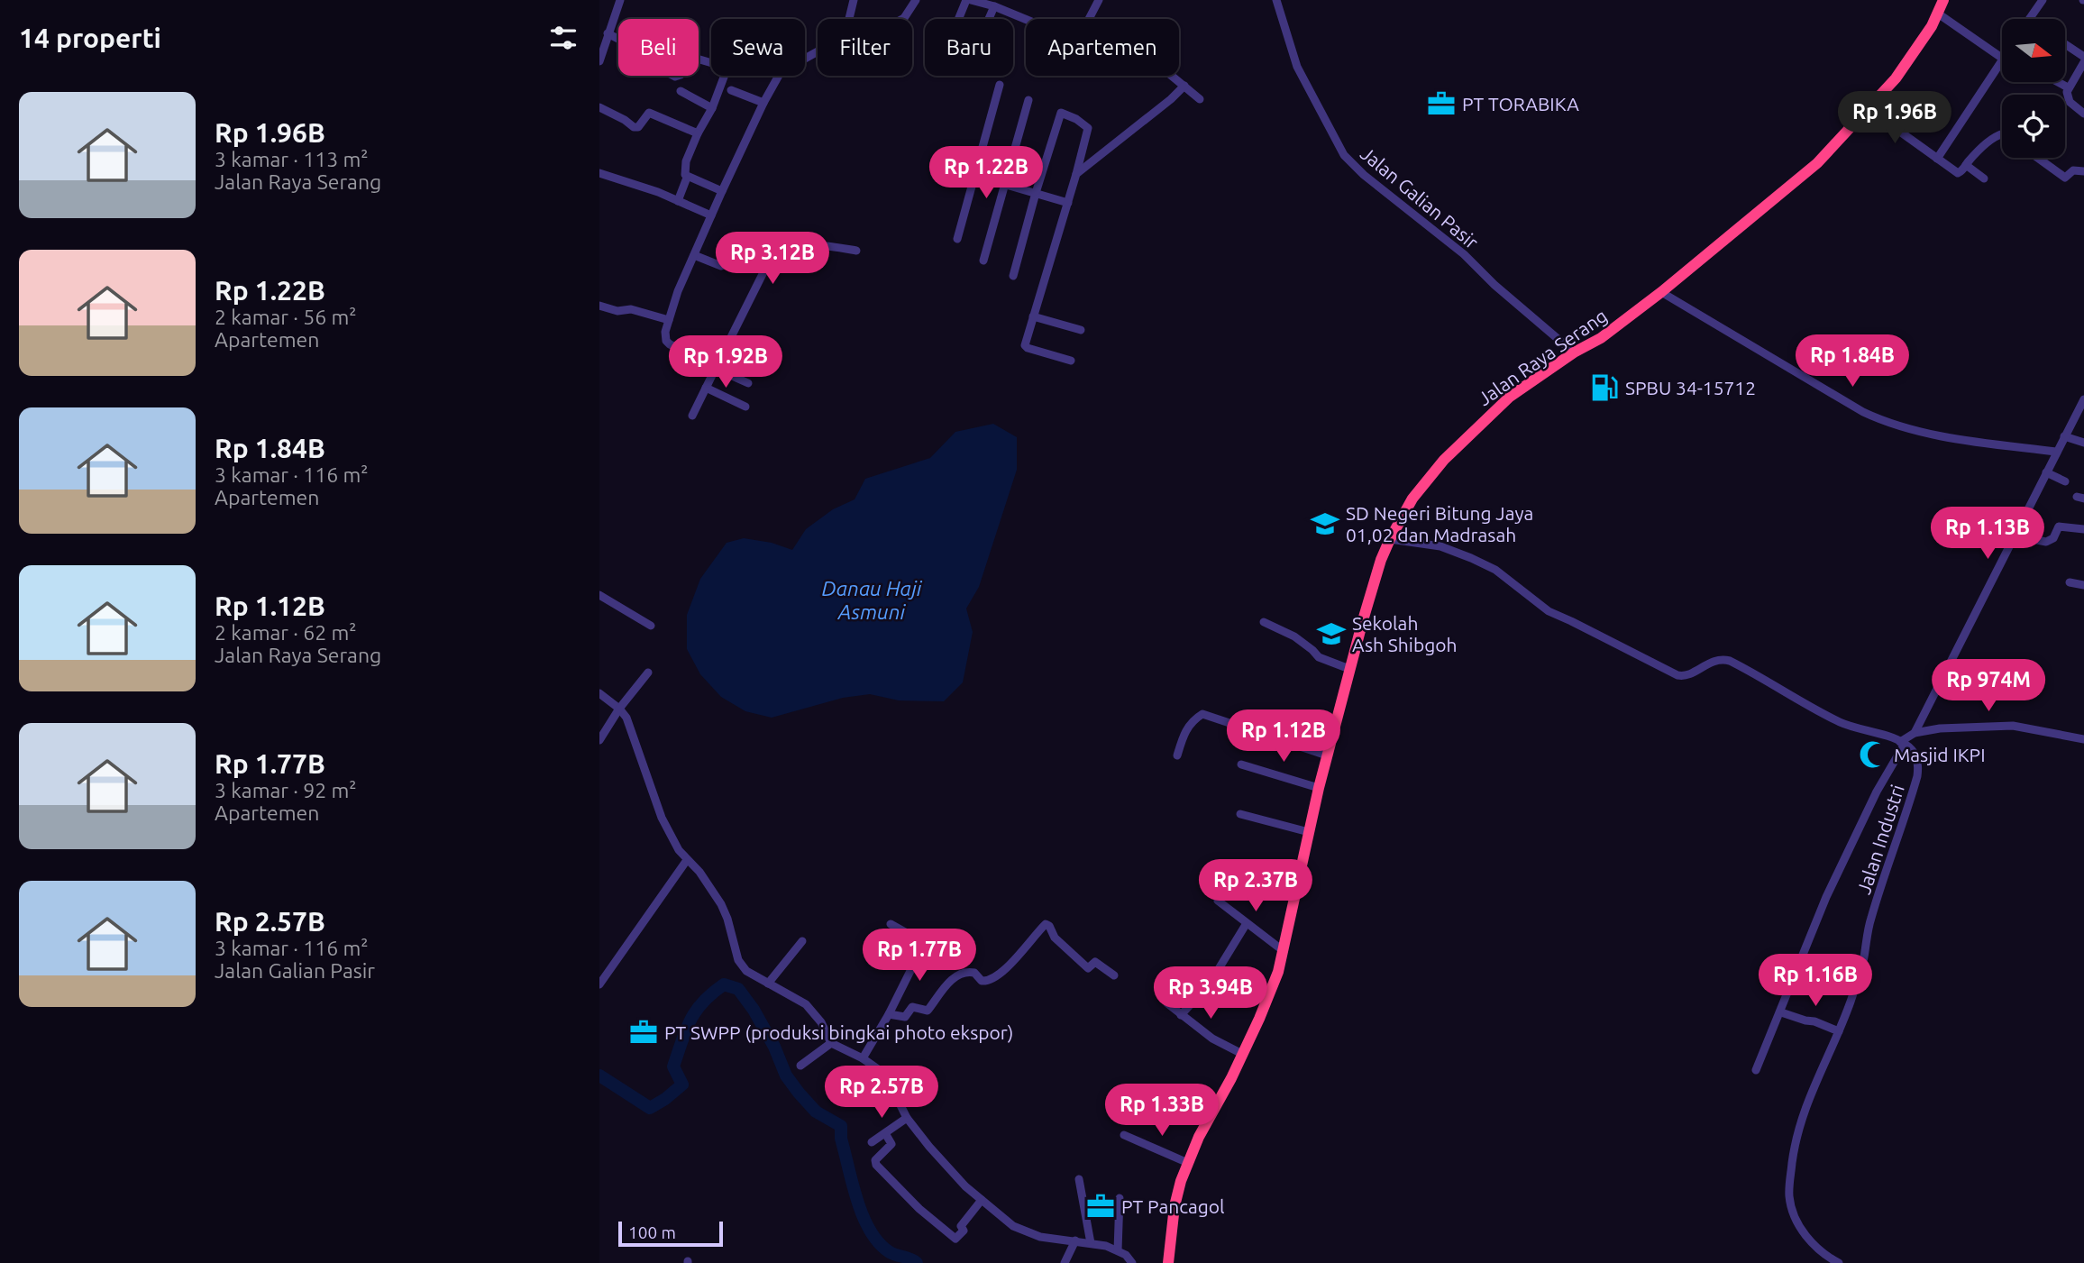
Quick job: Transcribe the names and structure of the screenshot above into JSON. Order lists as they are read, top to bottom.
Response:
{
  "streets": {
    "highway": ["Jalan Raya Serang"],
    "street": ["Jalan Galian Pasir", "Jalan Industri"]
  },
  "crossings": [
    ["Jalan Galian Pasir", "Jalan Raya Serang"]
  ],
  "water": ["Danau Haji Asmuni"],
  "places": {
    "office": ["PT TORABIKA", "PT SWPP (produksi bingkai photo ekspor)", "PT Pancagol"],
    "fuel station": ["SPBU 34-15712"],
    "school or university": ["SD Negeri Bitung Jaya 01,02 dan Madrasah", "Sekolah Ash Shibgoh"],
    "mosque": ["Masjid IKPI"]
  },
  "scale_bar": "100 m",
  "north": "right",
  "page": {
    "heading": "14 properti",
    "chip": [
      "Beli",
      "Sewa",
      "Filter",
      "Baru",
      "Apartemen"
    ],
    "list": [
      {
        "name": "Rp 1.96B",
        "note": "3 kamar · 113 m² · Jalan Raya Serang"
      },
      {
        "name": "Rp 1.22B",
        "note": "2 kamar · 56 m² · Apartemen"
      },
      {
        "name": "Rp 1.84B",
        "note": "3 kamar · 116 m² · Apartemen"
      },
      {
        "name": "Rp 1.12B",
        "note": "2 kamar · 62 m² · Jalan Raya Serang"
      },
      {
        "name": "Rp 1.77B",
        "note": "3 kamar · 92 m² · Apartemen"
      },
      {
        "name": "Rp 2.57B",
        "note": "3 kamar · 116 m² · Jalan Galian Pasir"
      }
    ],
    "price": [
      "Rp 1.96B",
      "Rp 1.22B",
      "Rp 3.12B",
      "Rp 1.84B",
      "Rp 1.92B",
      "Rp 1.13B",
      "Rp 974M",
      "Rp 1.12B",
      "Rp 2.37B",
      "Rp 1.77B",
      "Rp 1.16B",
      "Rp 3.94B",
      "Rp 2.57B",
      "Rp 1.33B"
    ],
    "scale": "100 m"
  }
}
